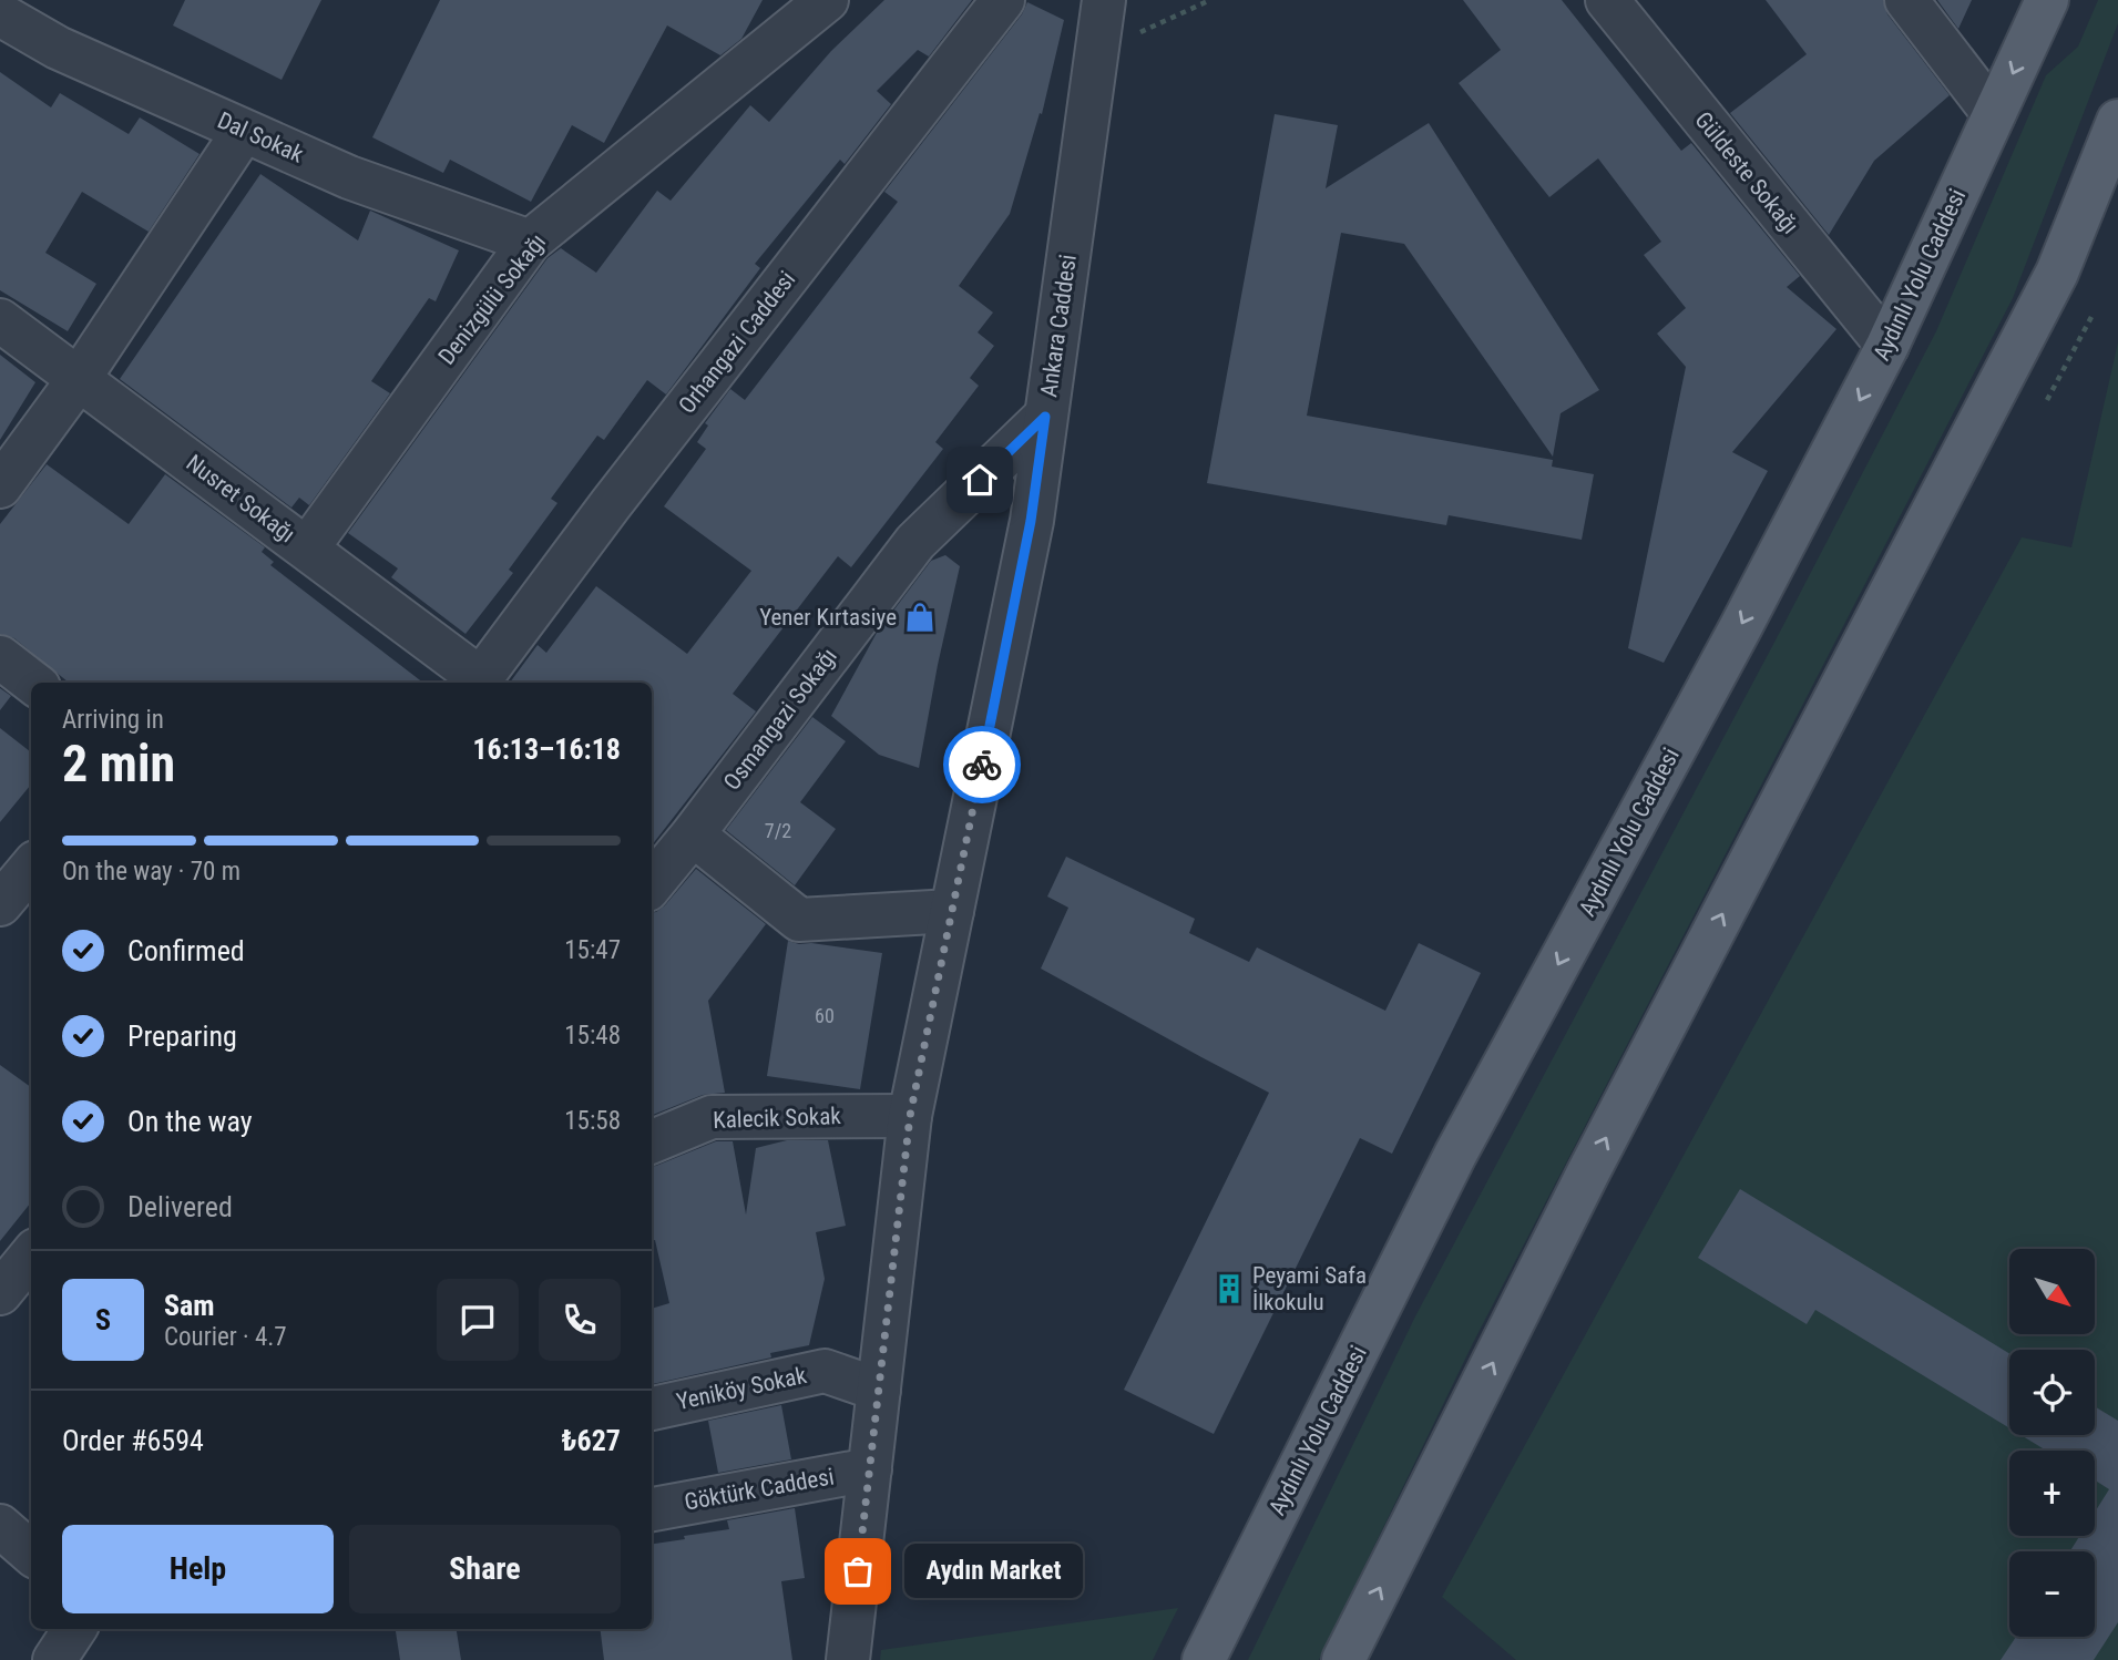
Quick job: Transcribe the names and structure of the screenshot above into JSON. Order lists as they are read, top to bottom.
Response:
{
  "streets": {
    "main road": ["Aydınlı Yolu Caddesi"],
    "street": [
      "Dal Sokak",
      "Güldeste Sokağı",
      "Denizgülü Sokağı",
      "Ankara Caddesi",
      "Orhangazi Caddesi",
      "Nusret Sokağı",
      "Osmangazi Sokağı",
      "Kalecik Sokak",
      "Yeniköy Sokak",
      "Göktürk Caddesi"
    ]
  },
  "crossings": [
    ["Dal Sokak", "Denizgülü Sokağı"],
    ["Güldeste Sokağı", "Aydınlı Yolu Caddesi"],
    ["Denizgülü Sokağı", "Nusret Sokağı"],
    ["Ankara Caddesi", "Osmangazi Sokağı"],
    ["Ankara Caddesi", "Kalecik Sokak"],
    ["Ankara Caddesi", "Yeniköy Sokak"],
    ["Ankara Caddesi", "Göktürk Caddesi"],
    ["Orhangazi Caddesi", "Nusret Sokağı"]
  ],
  "places": {
    "shop": ["Yener Kırtasiye"],
    "building": ["Peyami Safa İlkokulu"],
    "other": ["Aydın Market"]
  },
  "house_numbers": ["7/2", "60"],
  "north": "bottom right",
  "page": {
    "heading": ["2 min", "Arriving in", "16:13–16:18"],
    "panel": [
      "Sam",
      "Courier · 4.7",
      "Order #6594",
      "₺627"
    ],
    "bar": "On the way · 70 m",
    "list": [
      ["Confirmed", "15:47"],
      ["Preparing", "15:48"],
      ["On the way", "15:58"],
      "Delivered"
    ],
    "map_buttons": ["+", "−"],
    "round": "S",
    "buttons": ["Help", "Share"],
    "bubble": "Aydın Market"
  }
}
